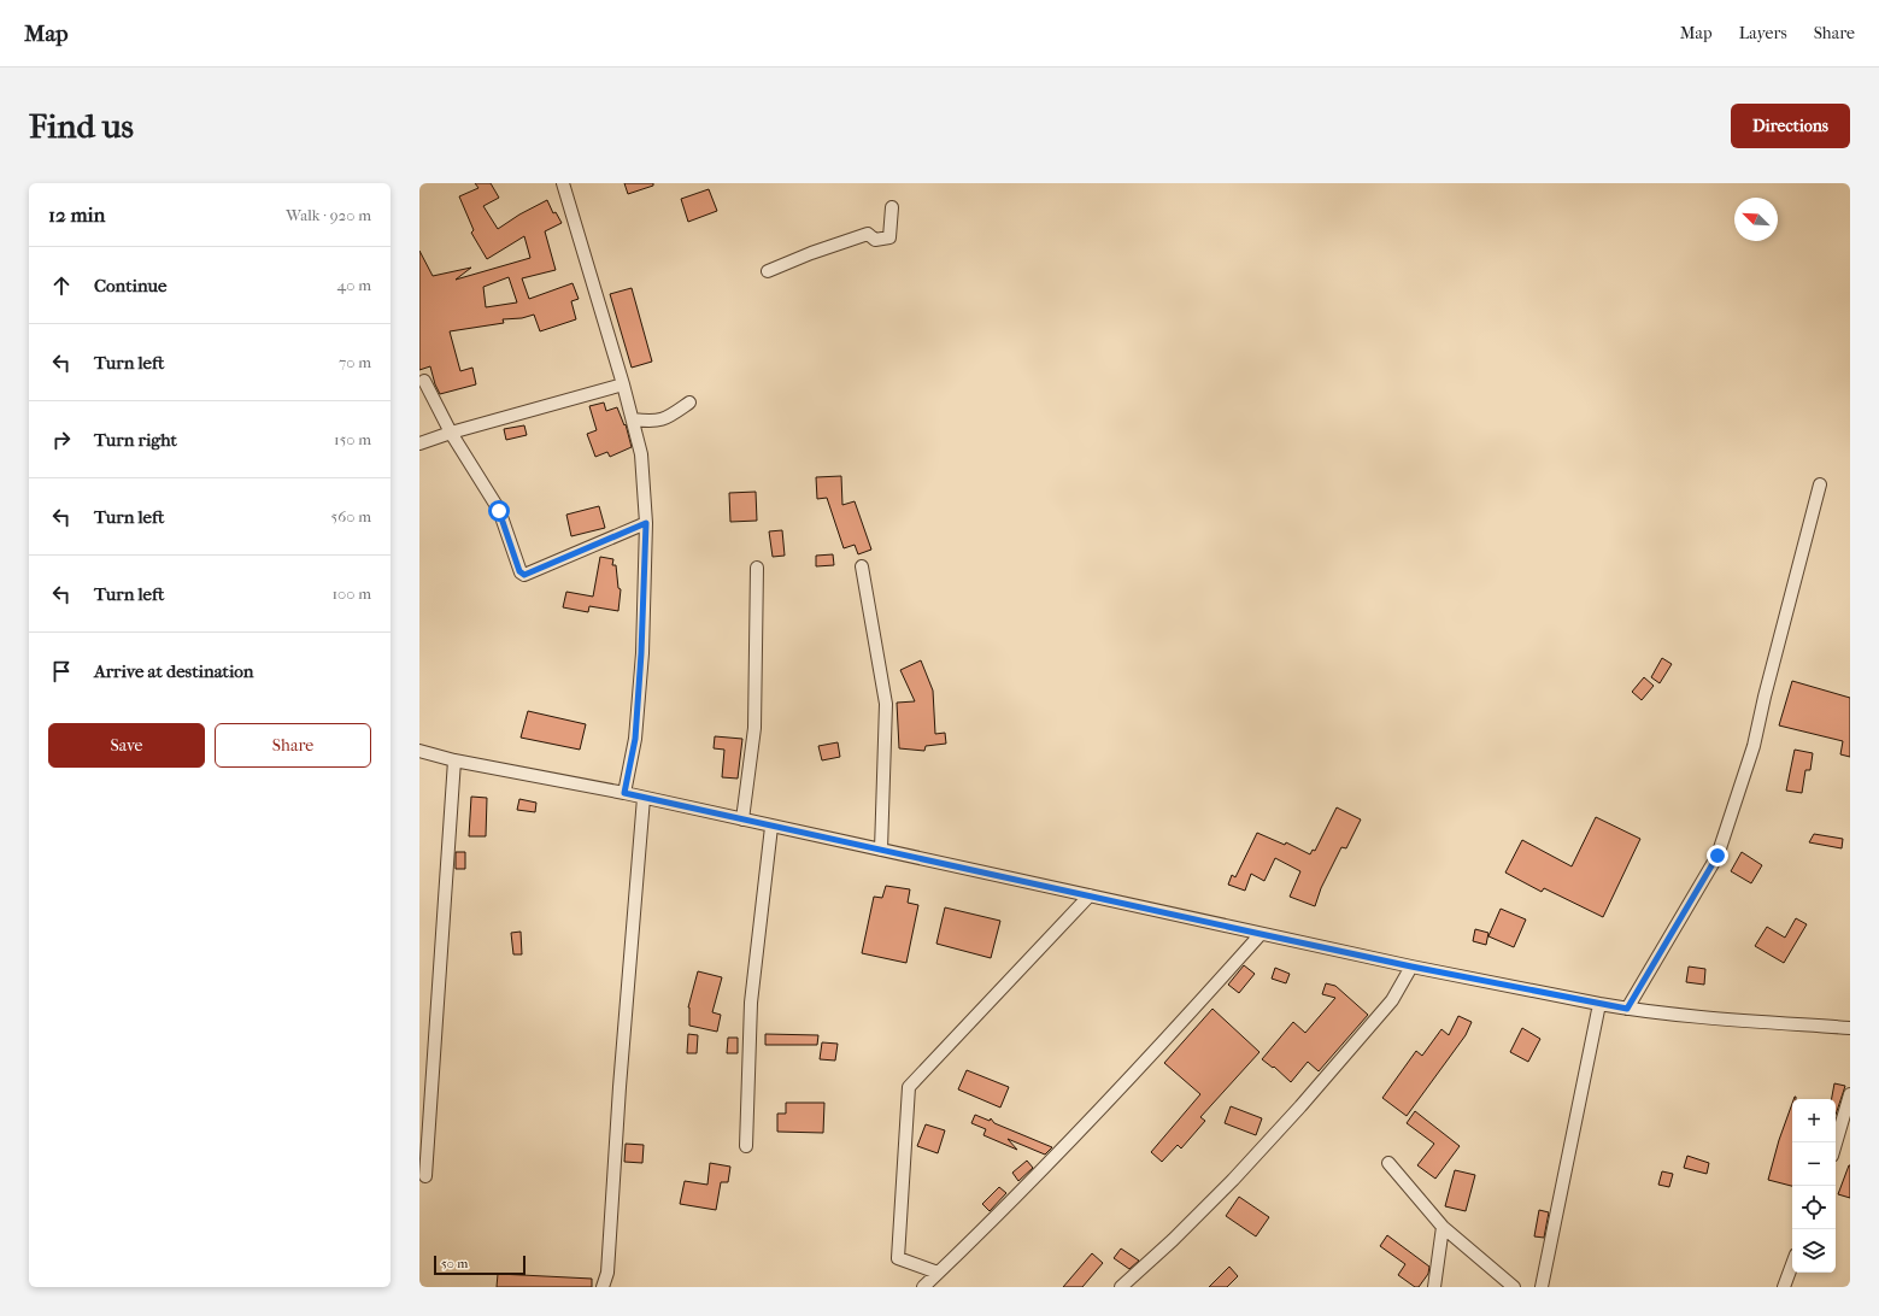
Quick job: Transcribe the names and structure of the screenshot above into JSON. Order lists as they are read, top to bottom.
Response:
{
  "scale_bar": "50 m",
  "north": "top left",
  "page": {
    "header": "Map",
    "nav": ["Map", "Layers", "Share"],
    "buttons": [
      "Directions",
      ["Save", "Share"]
    ],
    "title": "Find us",
    "heading": ["12 min", "Walk · 920 m"],
    "list": [
      ["Continue", "40 m"],
      ["Turn left", "70 m"],
      ["Turn right", "150 m"],
      ["Turn left", "560 m"],
      ["Turn left", "100 m"],
      "Arrive at destination"
    ],
    "map_buttons": ["+", "−"],
    "scale": "50 m"
  }
}
